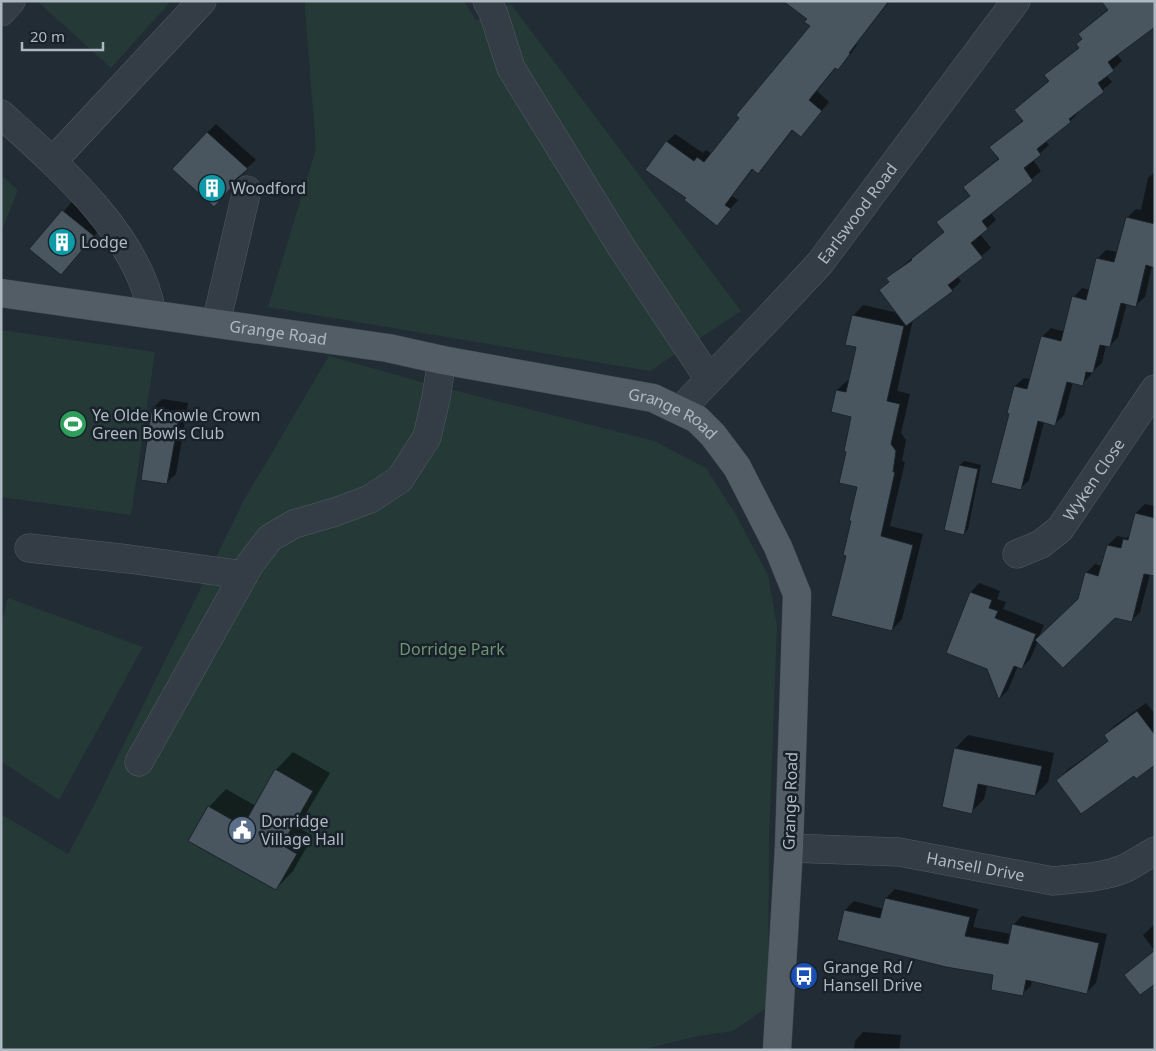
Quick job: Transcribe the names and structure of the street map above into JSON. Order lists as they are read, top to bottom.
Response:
{
  "streets": {
    "main road": ["Grange Road"],
    "street": ["Earlswood Road", "Wyken Close", "Hansell Drive"]
  },
  "crossings": [
    ["Earlswood Road", "Grange Road"],
    ["Grange Road", "Hansell Drive"]
  ],
  "parks": ["Dorridge Park"],
  "places": {
    "building": ["Woodford", "Lodge"],
    "sports": ["Ye Olde Knowle Crown Green Bowls Club"],
    "public building": ["Dorridge Village Hall"],
    "bus stop": ["Grange Rd / Hansell Drive"]
  },
  "scale_bar": "20 m"
}
